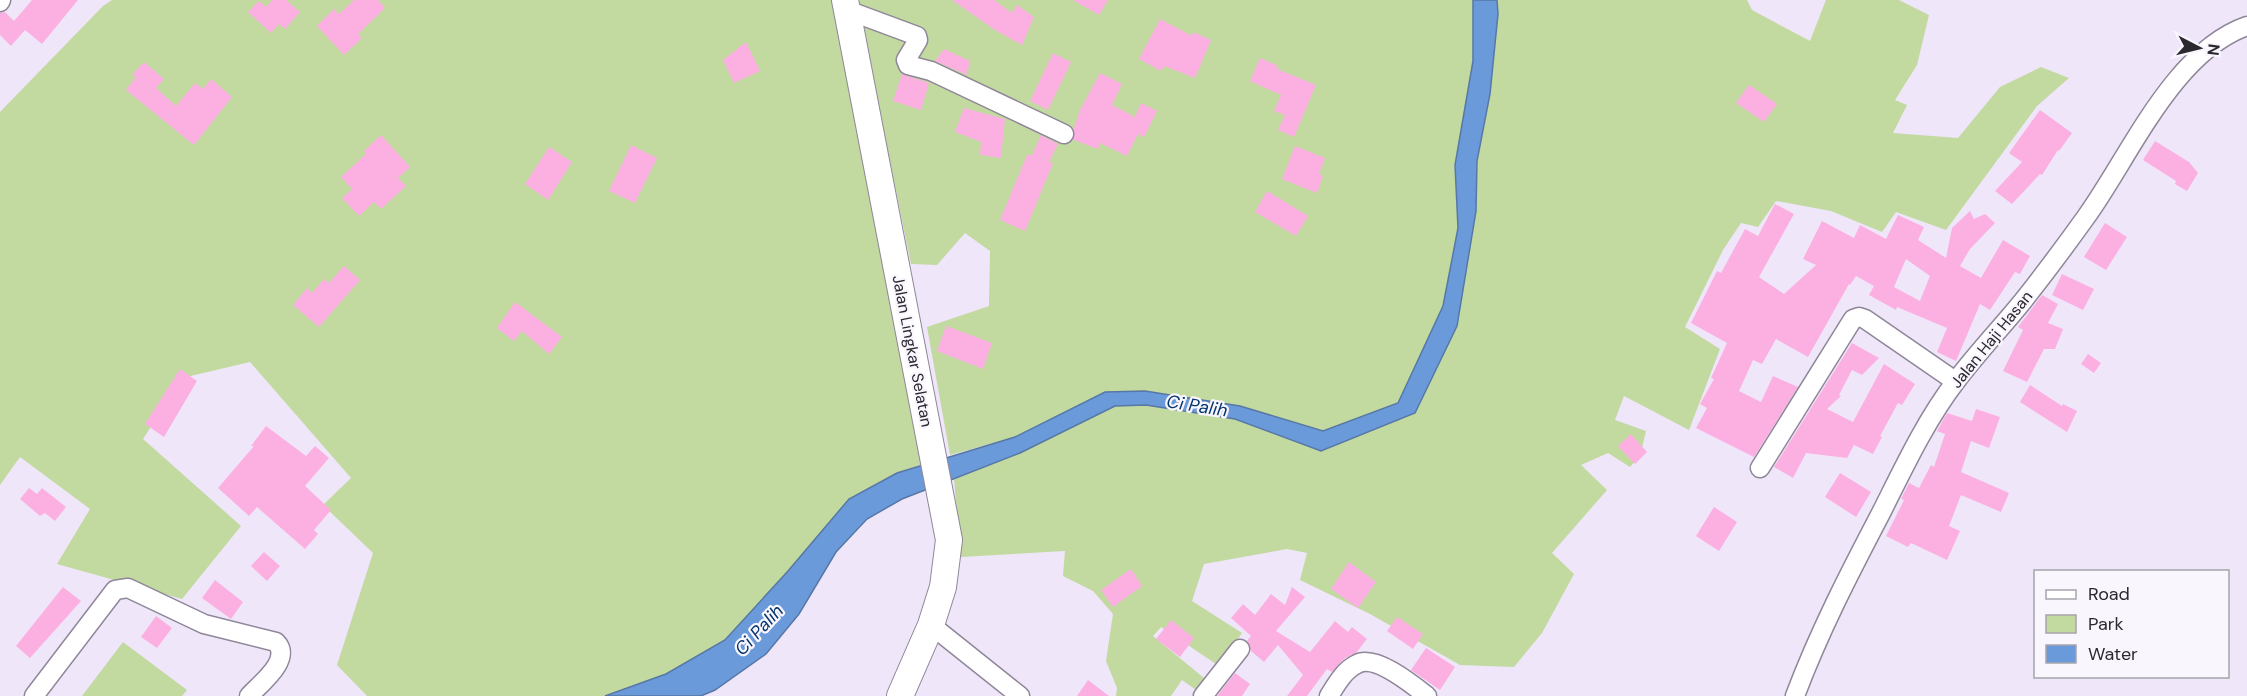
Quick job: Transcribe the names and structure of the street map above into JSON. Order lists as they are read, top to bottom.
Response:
{
  "streets": {
    "street": ["Jalan Haji Hasan", "Jalan Lingkar Selatan"]
  },
  "water": ["Ci Palih"],
  "legend": ["Road", "Park", "Water"],
  "north": "right"
}
